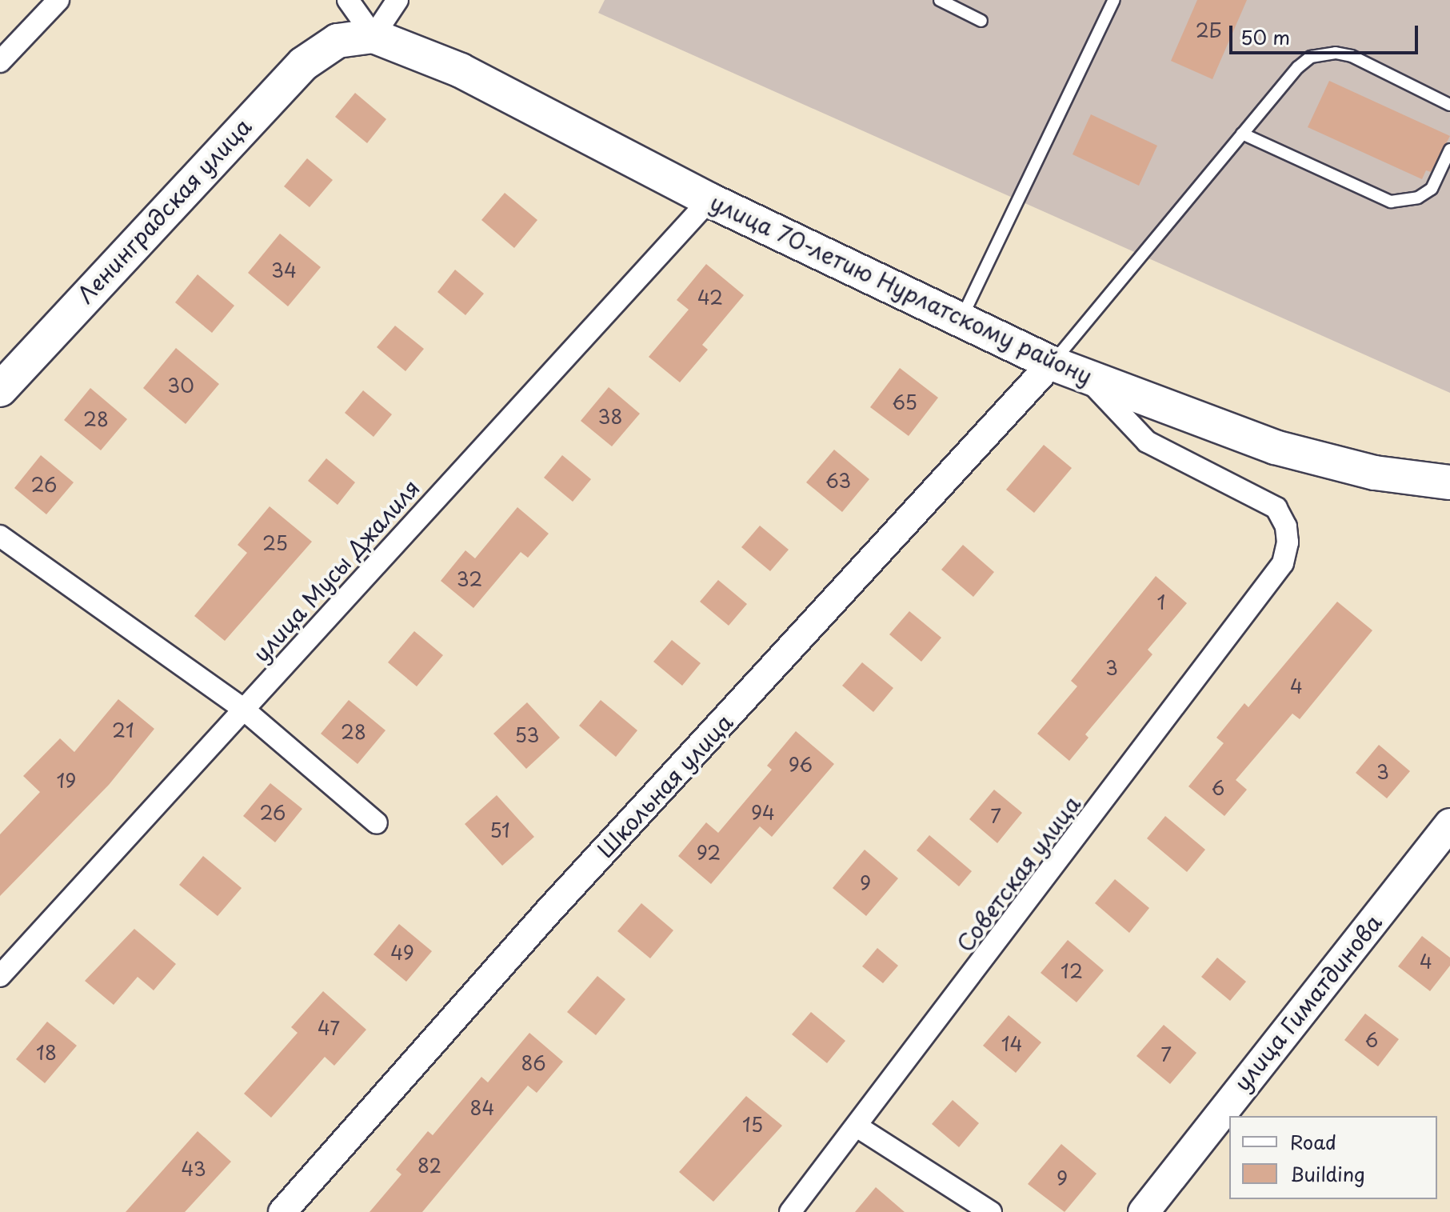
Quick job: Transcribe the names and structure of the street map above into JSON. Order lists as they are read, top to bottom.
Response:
{
  "streets": {
    "main road": ["Ленинградская улица", "улица 70-летию Нурлатскому району", "улица Гиматдинова"],
    "street": ["улица Мусы Джалиля", "Школьная улица", "Советская улица"]
  },
  "crossings": [
    ["Ленинградская улица", "улица 70-летию Нурлатскому району"],
    ["улица 70-летию Нурлатскому району", "улица Мусы Джалиля"],
    ["улица 70-летию Нурлатскому району", "Школьная улица"],
    ["улица 70-летию Нурлатскому району", "Советская улица"]
  ],
  "house_numbers": [
    "2Б",
    "34",
    "42",
    "30",
    "65",
    "38",
    "28",
    "63",
    "26",
    "25",
    "32",
    "1",
    "3",
    "4",
    "21",
    "28",
    "53",
    "96",
    "3",
    "19",
    "6",
    "26",
    "94",
    "7",
    "51",
    "92",
    "9",
    "49",
    "4",
    "12",
    "47",
    "6",
    "14",
    "18",
    "7",
    "86",
    "84",
    "15",
    "82",
    "43",
    "9"
  ],
  "legend": ["Road", "Building"],
  "scale_bar": "50 m"
}
